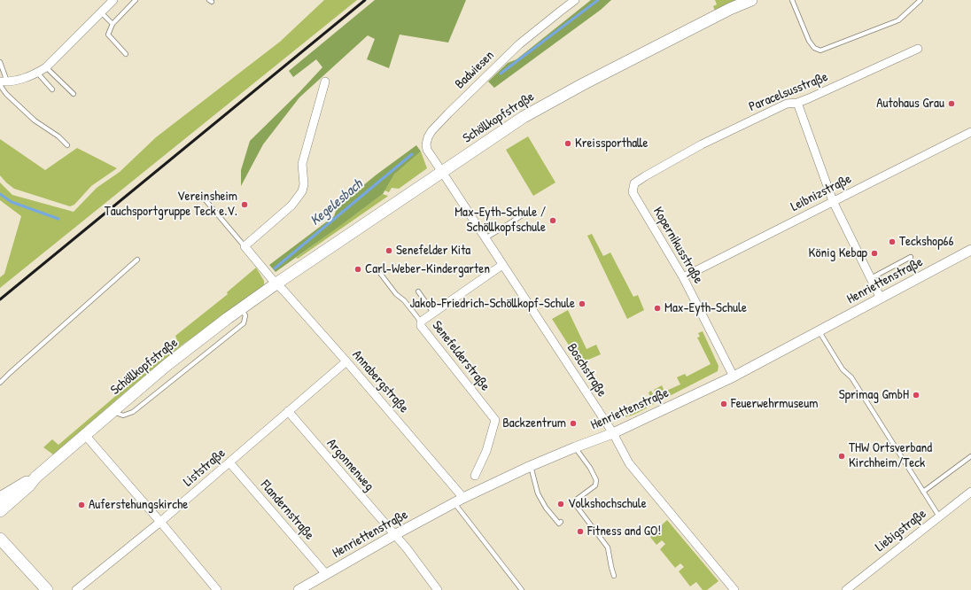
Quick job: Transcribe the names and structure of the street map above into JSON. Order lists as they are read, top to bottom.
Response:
{
  "streets": {
    "main road": ["Schöllkopfstraße"],
    "street": [
      "Badwiesen",
      "Paracelsusstraße",
      "Leibnizstraße",
      "Kopernikusstraße",
      "Henriettenstraße",
      "Senefelderstraße",
      "Boschstraße",
      "Annabergstraße",
      "Argonnenweg",
      "Liststraße",
      "Flandernstraße",
      "Liebigstraße"
    ]
  },
  "crossings": [
    ["Badwiesen", "Schöllkopfstraße"],
    ["Badwiesen", "Boschstraße"],
    ["Paracelsusstraße", "Kopernikusstraße"],
    ["Schöllkopfstraße", "Boschstraße"],
    ["Schöllkopfstraße", "Annabergstraße"],
    ["Leibnizstraße", "Kopernikusstraße"],
    ["Kopernikusstraße", "Henriettenstraße"],
    ["Henriettenstraße", "Boschstraße"],
    ["Henriettenstraße", "Annabergstraße"],
    ["Henriettenstraße", "Argonnenweg"],
    ["Henriettenstraße", "Flandernstraße"],
    ["Senefelderstraße", "Boschstraße"],
    ["Annabergstraße", "Liststraße"],
    ["Argonnenweg", "Liststraße"],
    ["Liststraße", "Flandernstraße"]
  ],
  "water": ["Kegelesbach"],
  "places": [
    "Autohaus Grau",
    "Kreissporthalle",
    "Vereinsheim Tauchsportgruppe Teck e.V.",
    "Max-Eyth-Schule / Schöllkopfschule",
    "Teckshop66",
    "Senefelder Kita",
    "König Kebap",
    "Carl-Weber-Kindergarten",
    "Jakob-Friedrich-Schöllkopf-Schule",
    "Max-Eyth-Schule",
    "Sprimag GmbH",
    "Feuerwehrmuseum",
    "Backzentrum",
    "THW Ortsverband Kirchheim/Teck",
    "Volkshochschule",
    "Auferstehungskirche",
    "Fitness and GO!"
  ]
}
